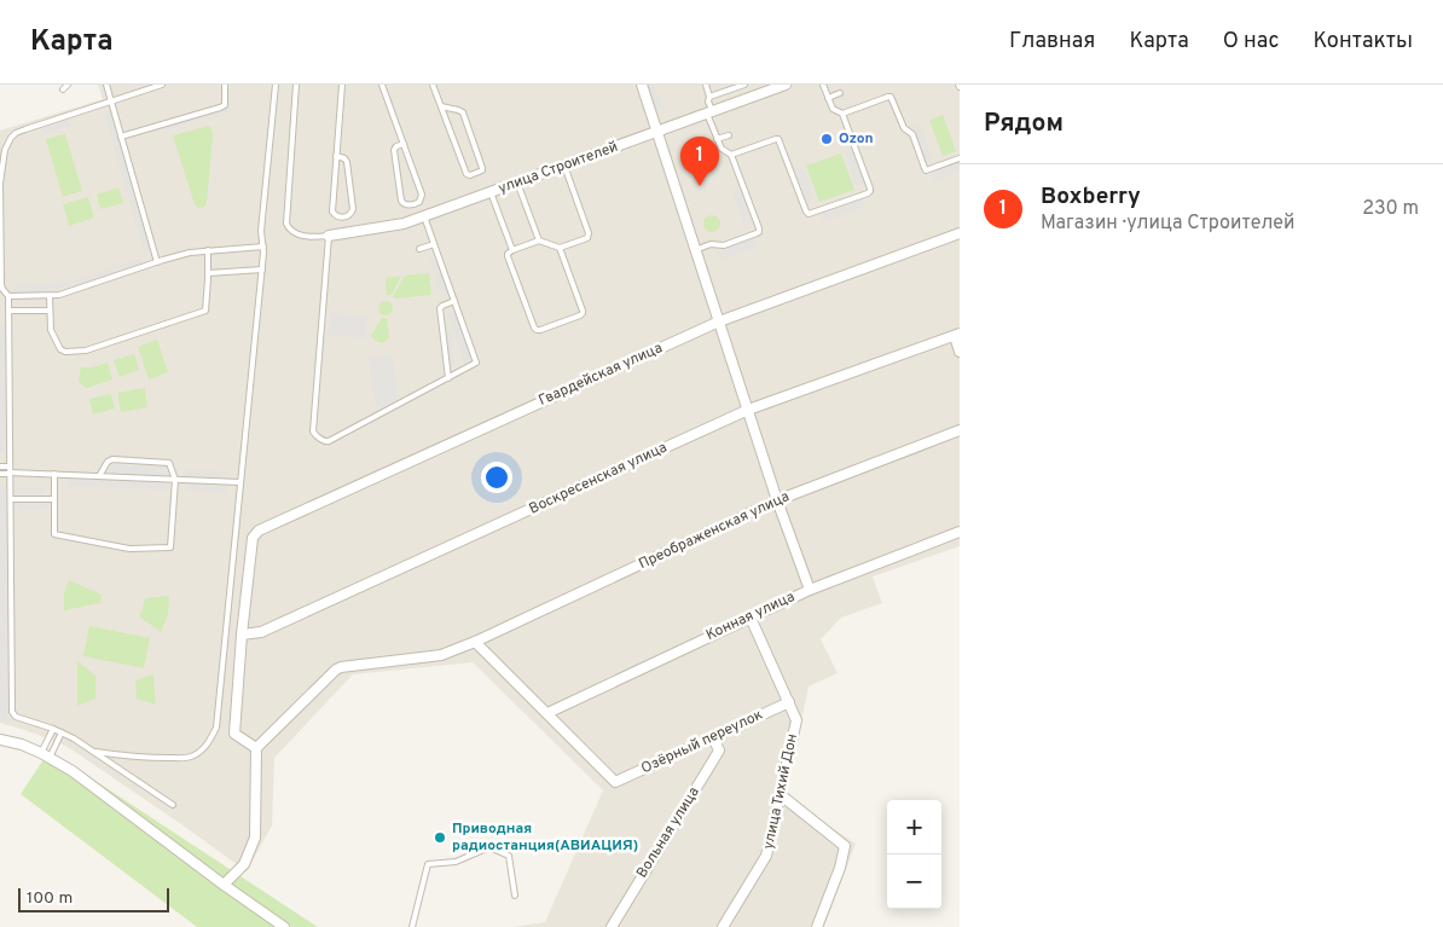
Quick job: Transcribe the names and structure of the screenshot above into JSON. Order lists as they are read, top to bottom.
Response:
{
  "streets": {
    "street": [
      "улица Строителей",
      "Гвардейская улица",
      "Воскресенская улица",
      "Преображенская улица",
      "Конная улица",
      "Озёрный переулок",
      "улица Тихий Дон",
      "Вольная улица"
    ]
  },
  "crossings": [
    ["Гвардейская улица", "Воскресенская улица"],
    ["Конная улица", "Озёрный переулок"],
    ["Конная улица", "улица Тихий Дон"],
    ["Озёрный переулок", "улица Тихий Дон"],
    ["Озёрный переулок", "Вольная улица"]
  ],
  "places": ["Ozon", "Приводная радиостанция(АВИАЦИЯ)"],
  "scale_bar": "100 m",
  "page": {
    "header": "Карта",
    "nav": [
      "Главная",
      "Карта",
      "О нас",
      "Контакты"
    ],
    "heading": "Рядом",
    "pins": "1",
    "list": [
      {
        "mark": "1",
        "name": "Boxberry",
        "note": "Магазин · улица Строителей",
        "value": "230 m"
      }
    ],
    "map_buttons": ["+", "−"],
    "scale": "100 m"
  }
}
